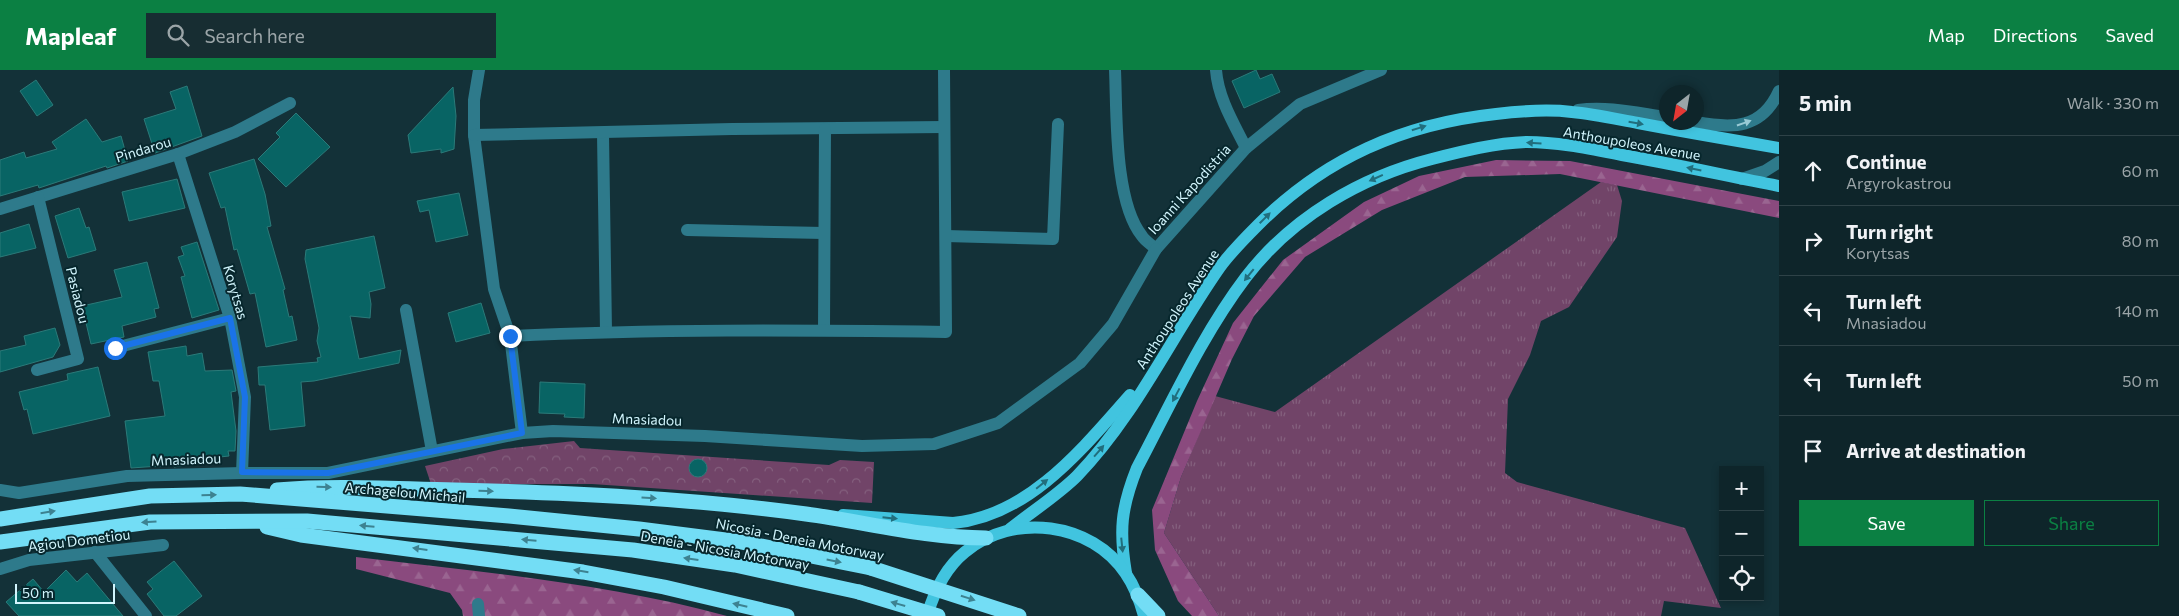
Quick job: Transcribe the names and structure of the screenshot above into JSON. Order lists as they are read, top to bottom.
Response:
{
  "streets": {
    "highway": ["Archagelou Michail", "Nicosia - Deneia Motorway", "Deneia - Nicosia Motorway"],
    "main road": ["Anthoupoleos Avenue"],
    "street": [
      "Pindarou",
      "Ioanni Kapodistria",
      "Korytsas",
      "Pasiadou",
      "Mnasiadou",
      "Agiou Dometiou"
    ]
  },
  "crossings": [
    ["Pindarou", "Korytsas"],
    ["Pindarou", "Pasiadou"],
    ["Ioanni Kapodistria", "Mnasiadou"],
    ["Korytsas", "Mnasiadou"],
    ["Archagelou Michail", "Nicosia - Deneia Motorway"]
  ],
  "scale_bar": "50 m",
  "north": "bottom left",
  "page": {
    "header": "Mapleaf",
    "search": "Search here",
    "nav": ["Map", "Directions", "Saved"],
    "heading": ["5 min", "Walk · 330 m"],
    "list": [
      ["Continue", "Argyrokastrou", "60 m"],
      ["Turn right", "Korytsas", "80 m"],
      ["Turn left", "Mnasiadou", "140 m"],
      ["Turn left", "50 m"],
      "Arrive at destination"
    ],
    "map_buttons": ["+", "−"],
    "buttons": ["Save", "Share"],
    "scale": "50 m"
  }
}
